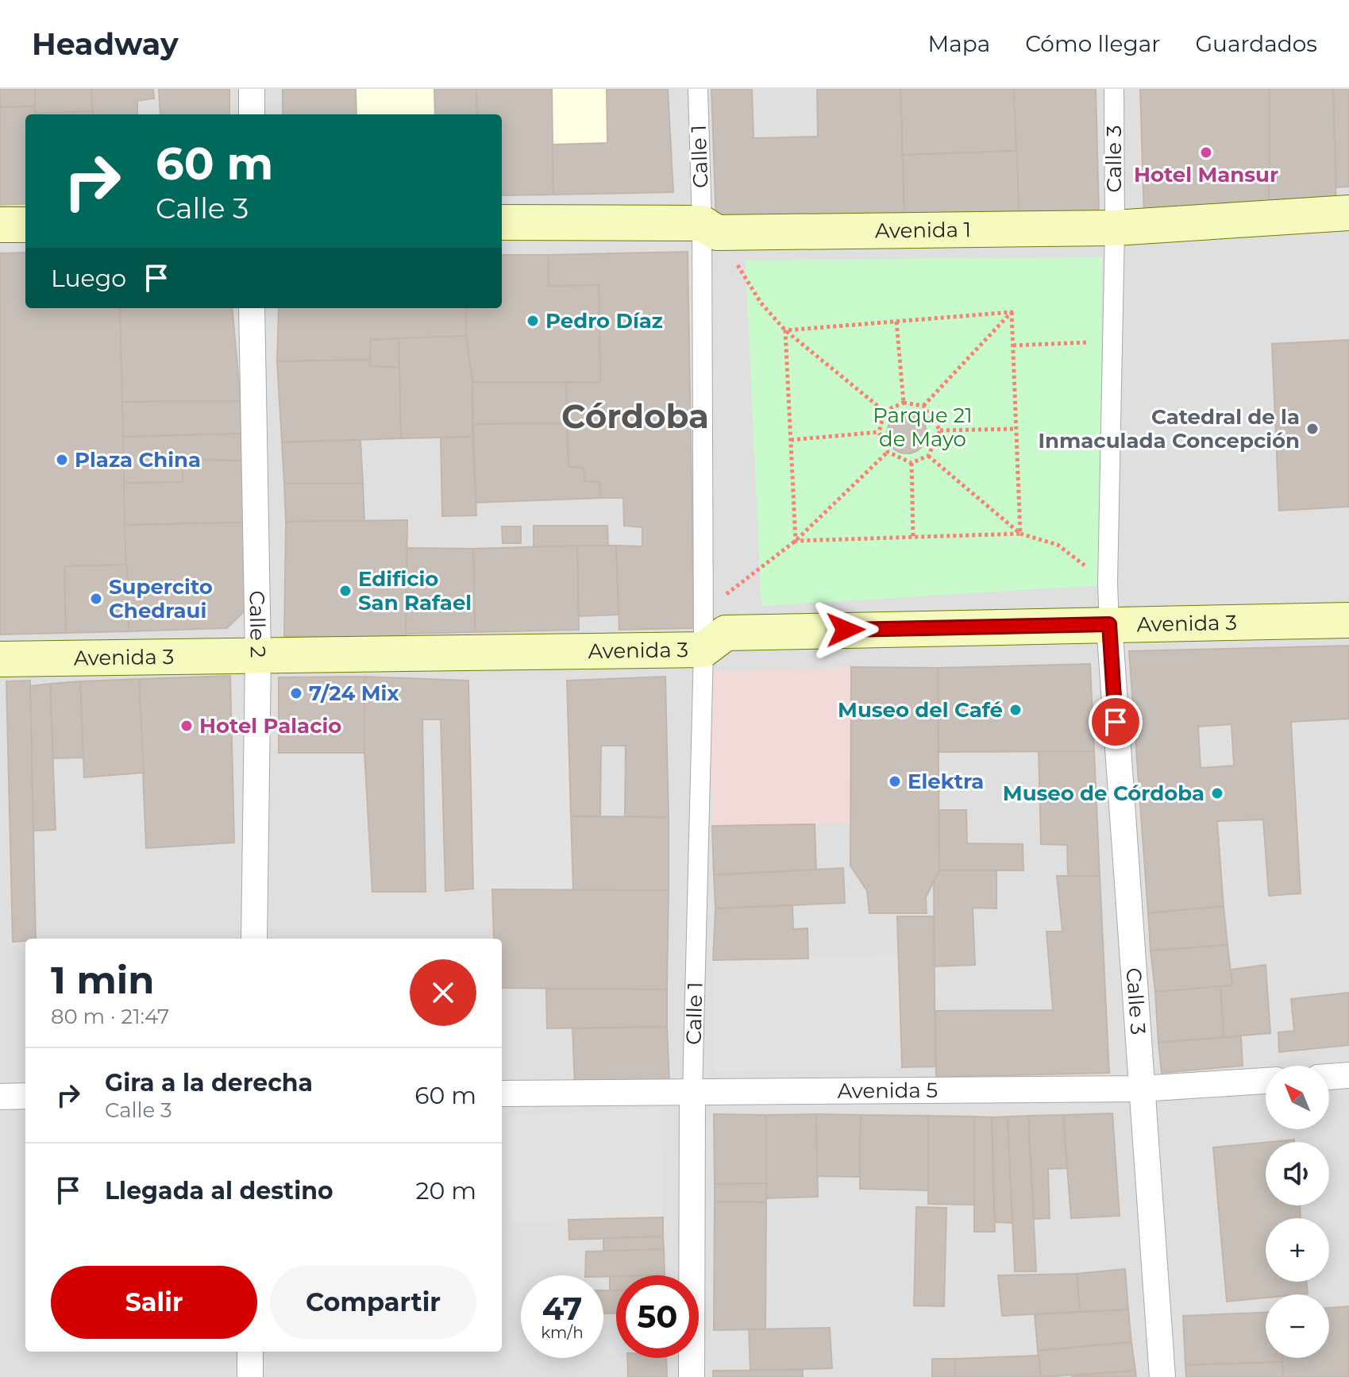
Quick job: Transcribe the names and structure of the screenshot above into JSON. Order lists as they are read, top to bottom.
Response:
{
  "streets": {
    "main road": ["Avenida 1", "Avenida 3"],
    "street": [
      "Calle 1",
      "Calle 3",
      "Calle 2",
      "Avenida 5"
    ]
  },
  "crossings": [
    ["Calle 1", "Avenida 1"],
    ["Calle 1", "Avenida 3"],
    ["Calle 1", "Avenida 5"],
    ["Calle 3", "Avenida 1"],
    ["Calle 3", "Avenida 3"],
    ["Calle 3", "Avenida 5"],
    ["Avenida 3", "Calle 2"]
  ],
  "districts": ["Córdoba"],
  "parks": ["Parque 21 de Mayo"],
  "places": [
    "Hotel Mansur",
    "Pedro Díaz",
    "Catedral de la Inmaculada Concepción",
    "Plaza China",
    "Edificio San Rafael",
    "Supercito Chedraui",
    "7/24 Mix",
    "Museo del Café",
    "Hotel Palacio",
    "Elektra",
    "Museo de Córdoba"
  ],
  "north": "top left",
  "page": {
    "header": "Headway",
    "nav": ["Mapa", "Cómo llegar", "Guardados"],
    "turn": ["60 m", "Calle 3"],
    "then": "Luego",
    "heading": ["1 min", "80 m · 21:47"],
    "list": [
      {
        "name": "Gira a la derecha",
        "note": "Calle 3",
        "value": "60 m"
      },
      {
        "name": "Llegada al destino",
        "value": "20 m"
      }
    ],
    "map_buttons": ["+", "−"],
    "buttons": ["Salir", "Compartir"],
    "speed": "47 km/h",
    "limit": "50"
  }
}
